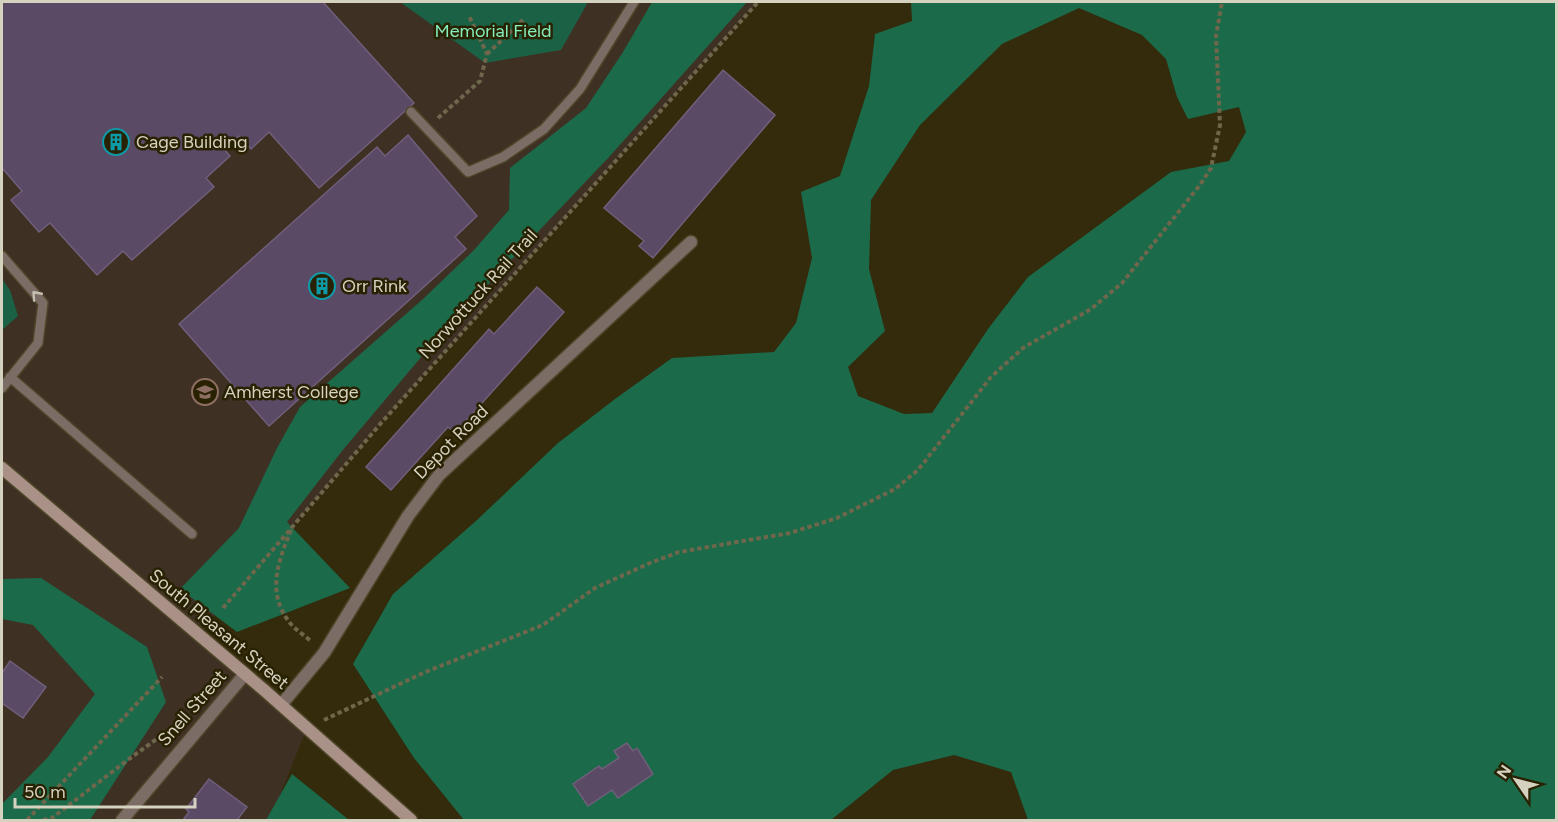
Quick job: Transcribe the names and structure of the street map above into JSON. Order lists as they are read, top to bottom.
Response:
{
  "streets": {
    "main road": ["South Pleasant Street"],
    "street": ["Depot Road", "Snell Street"],
    "path": ["Norwottuck Rail Trail"]
  },
  "crossings": [
    ["Depot Road", "South Pleasant Street"],
    ["South Pleasant Street", "Snell Street"]
  ],
  "parks": ["Memorial Field"],
  "places": {
    "building": ["Cage Building", "Orr Rink"],
    "school or university": ["Amherst College"]
  },
  "scale_bar": "50 m",
  "north": "top left"
}
